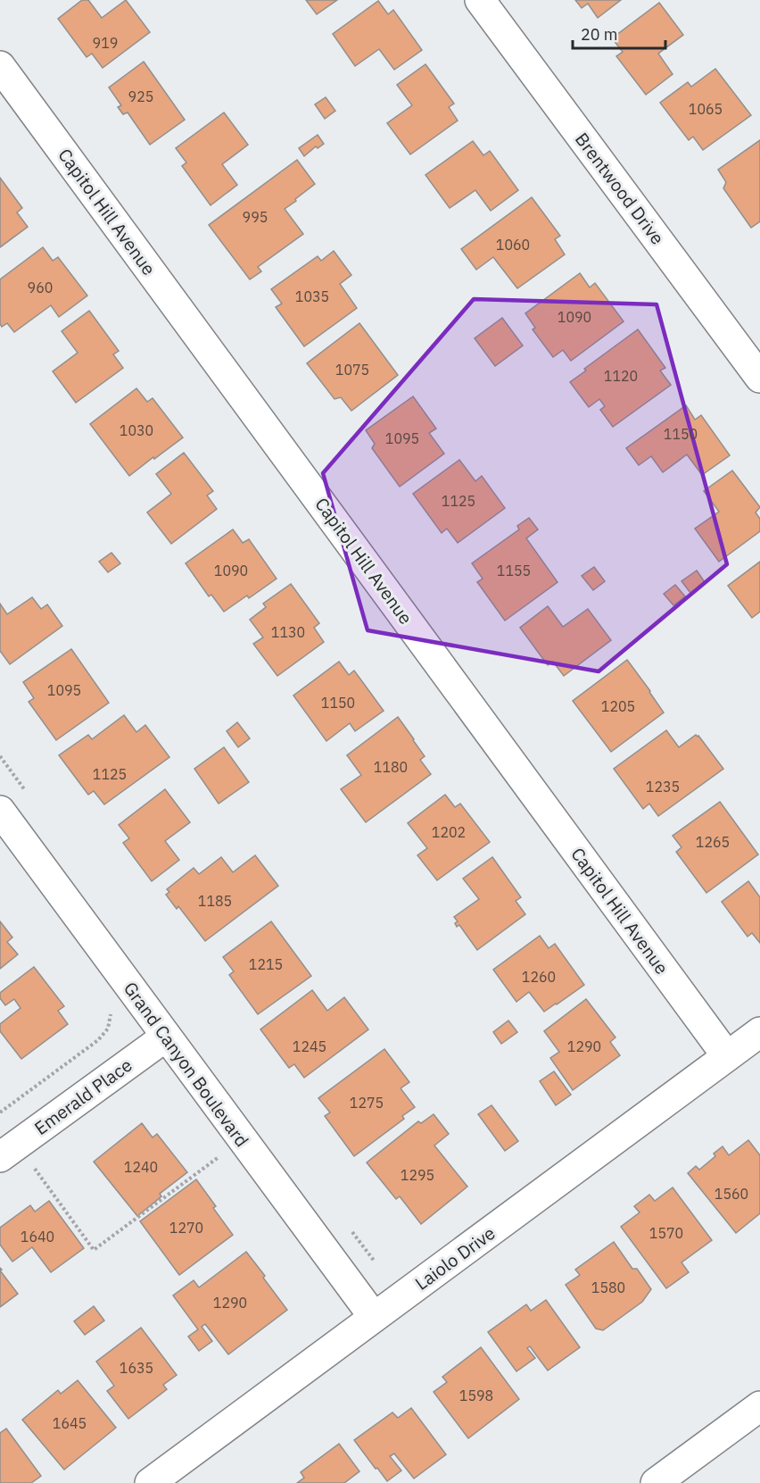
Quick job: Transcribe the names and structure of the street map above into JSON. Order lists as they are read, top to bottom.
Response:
{
  "streets": {
    "street": [
      "Brentwood Drive",
      "Capitol Hill Avenue",
      "Grand Canyon Boulevard",
      "Emerald Place",
      "Laiolo Drive"
    ]
  },
  "crossings": [
    ["Capitol Hill Avenue", "Laiolo Drive"],
    ["Grand Canyon Boulevard", "Emerald Place"],
    ["Grand Canyon Boulevard", "Laiolo Drive"]
  ],
  "house_numbers": [
    "919",
    "925",
    "1065",
    "995",
    "1060",
    "960",
    "1035",
    "1090",
    "1075",
    "1120",
    "1030",
    "1150",
    "1095",
    "1125",
    "1090",
    "1155",
    "1130",
    "1095",
    "1150",
    "1205",
    "1180",
    "1125",
    "1235",
    "1202",
    "1265",
    "1185",
    "1215",
    "1260",
    "1245",
    "1290",
    "1275",
    "1240",
    "1295",
    "1560",
    "1270",
    "1570",
    "1640",
    "1580",
    "1290",
    "1635",
    "1598",
    "1645"
  ],
  "scale_bar": "20 m"
}
